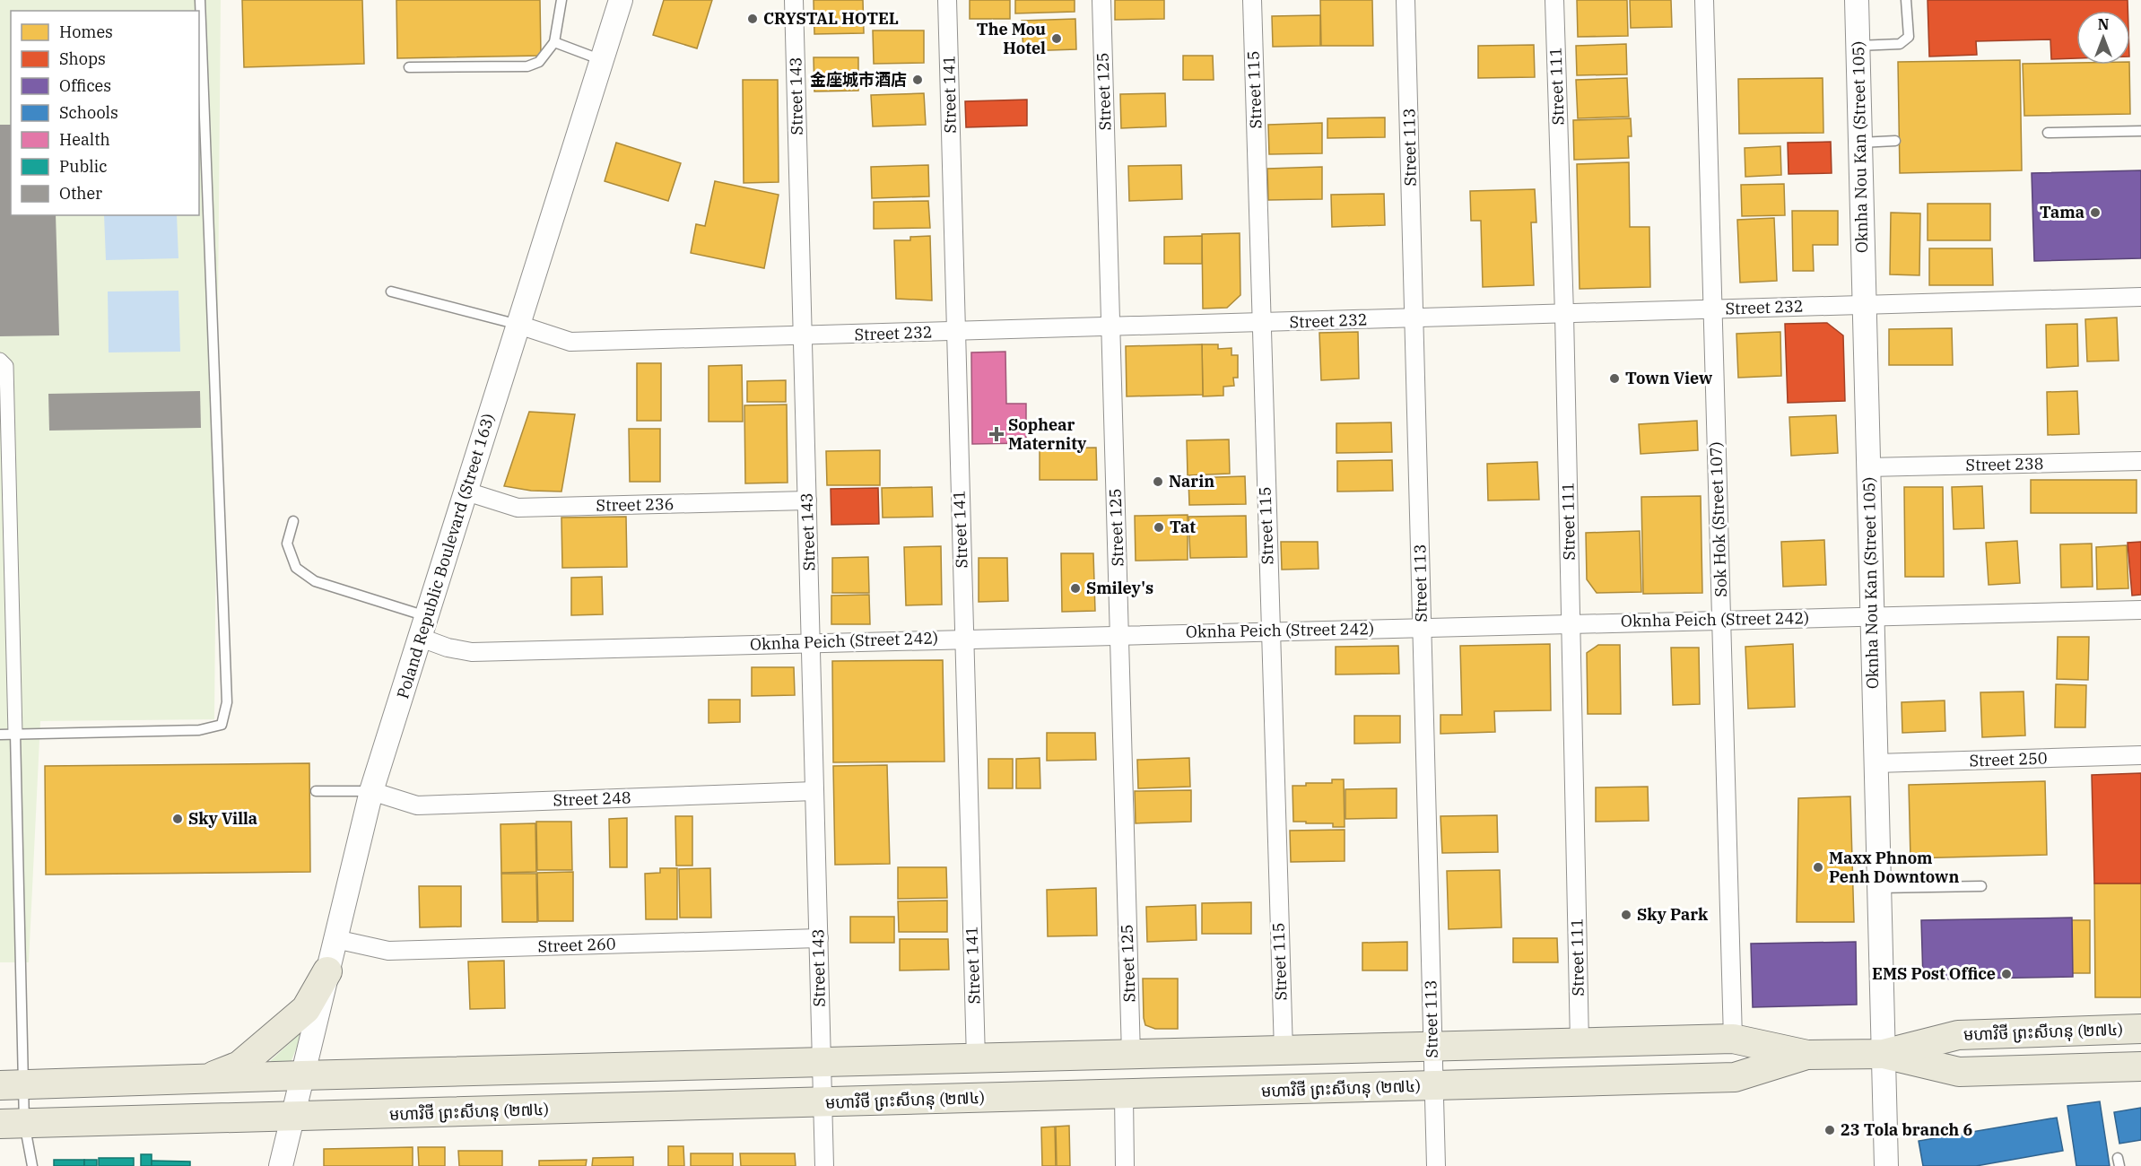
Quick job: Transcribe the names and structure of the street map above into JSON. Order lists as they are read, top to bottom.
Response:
{
  "streets": {
    "main road": ["មហាវិថី ព្រះសីហនុ (២៧៤)"],
    "street": [
      "Street 111",
      "Street 115",
      "Street 125",
      "Street 141",
      "Street 143",
      "Street 113",
      "Oknha Nou Kan (Street 105)",
      "Street 232",
      "Street 238",
      "Street 236",
      "Sok Hok (Street 107)",
      "Poland Republic Boulevard (Street 163)",
      "Oknha Peich (Street 242)",
      "Street 250",
      "Street 248",
      "Street 260"
    ]
  },
  "crossings": [
    ["Street 111", "Street 232"],
    ["Street 111", "Oknha Peich (Street 242)"],
    ["Street 111", "មហាវិថី ព្រះសីហនុ (២៧៤)"],
    ["Street 115", "Street 232"],
    ["Street 115", "Oknha Peich (Street 242)"],
    ["Street 115", "មហាវិថី ព្រះសីហនុ (២៧៤)"],
    ["Street 125", "Street 232"],
    ["Street 125", "Oknha Peich (Street 242)"],
    ["Street 125", "មហាវិថី ព្រះសីហនុ (២៧៤)"],
    ["Street 141", "Street 232"],
    ["Street 141", "Oknha Peich (Street 242)"],
    ["Street 141", "មហាវិថី ព្រះសីហនុ (២៧៤)"],
    ["Street 143", "Street 232"],
    ["Street 143", "Street 236"],
    ["Street 143", "Oknha Peich (Street 242)"],
    ["Street 143", "Street 248"],
    ["Street 143", "Street 260"],
    ["Street 143", "មហាវិថី ព្រះសីហនុ (២៧៤)"],
    ["Street 113", "Street 232"],
    ["Street 113", "Oknha Peich (Street 242)"],
    ["Street 113", "មហាវិថី ព្រះសីហនុ (២៧៤)"],
    ["Oknha Nou Kan (Street 105)", "Street 232"],
    ["Oknha Nou Kan (Street 105)", "Street 238"],
    ["Oknha Nou Kan (Street 105)", "Oknha Peich (Street 242)"],
    ["Oknha Nou Kan (Street 105)", "Street 250"],
    ["Oknha Nou Kan (Street 105)", "មហាវិថី ព្រះសីហនុ (២៧៤)"],
    ["Street 232", "Sok Hok (Street 107)"],
    ["Street 232", "Poland Republic Boulevard (Street 163)"],
    ["Street 236", "Poland Republic Boulevard (Street 163)"],
    ["Sok Hok (Street 107)", "Oknha Peich (Street 242)"],
    ["Sok Hok (Street 107)", "មហាវិថី ព្រះសីហនុ (២៧៤)"],
    ["Poland Republic Boulevard (Street 163)", "Oknha Peich (Street 242)"],
    ["Poland Republic Boulevard (Street 163)", "Street 248"],
    ["Poland Republic Boulevard (Street 163)", "Street 260"],
    ["Poland Republic Boulevard (Street 163)", "មហាវិថី ព្រះសីហនុ (២៧៤)"]
  ],
  "places": {
    "other": [
      "CRYSTAL HOTEL",
      "The Mou Hotel",
      "金座城市酒店",
      "Tama",
      "Town View",
      "Narin",
      "Tat",
      "Smiley's",
      "Sky Villa",
      "Maxx Phnom Penh Downtown",
      "Sky Park",
      "EMS Post Office",
      "23 Tola branch 6"
    ],
    "health": ["Sophear Maternity"]
  },
  "legend": [
    "Homes",
    "Shops",
    "Offices",
    "Schools",
    "Health",
    "Public",
    "Other"
  ],
  "north": "top"
}
